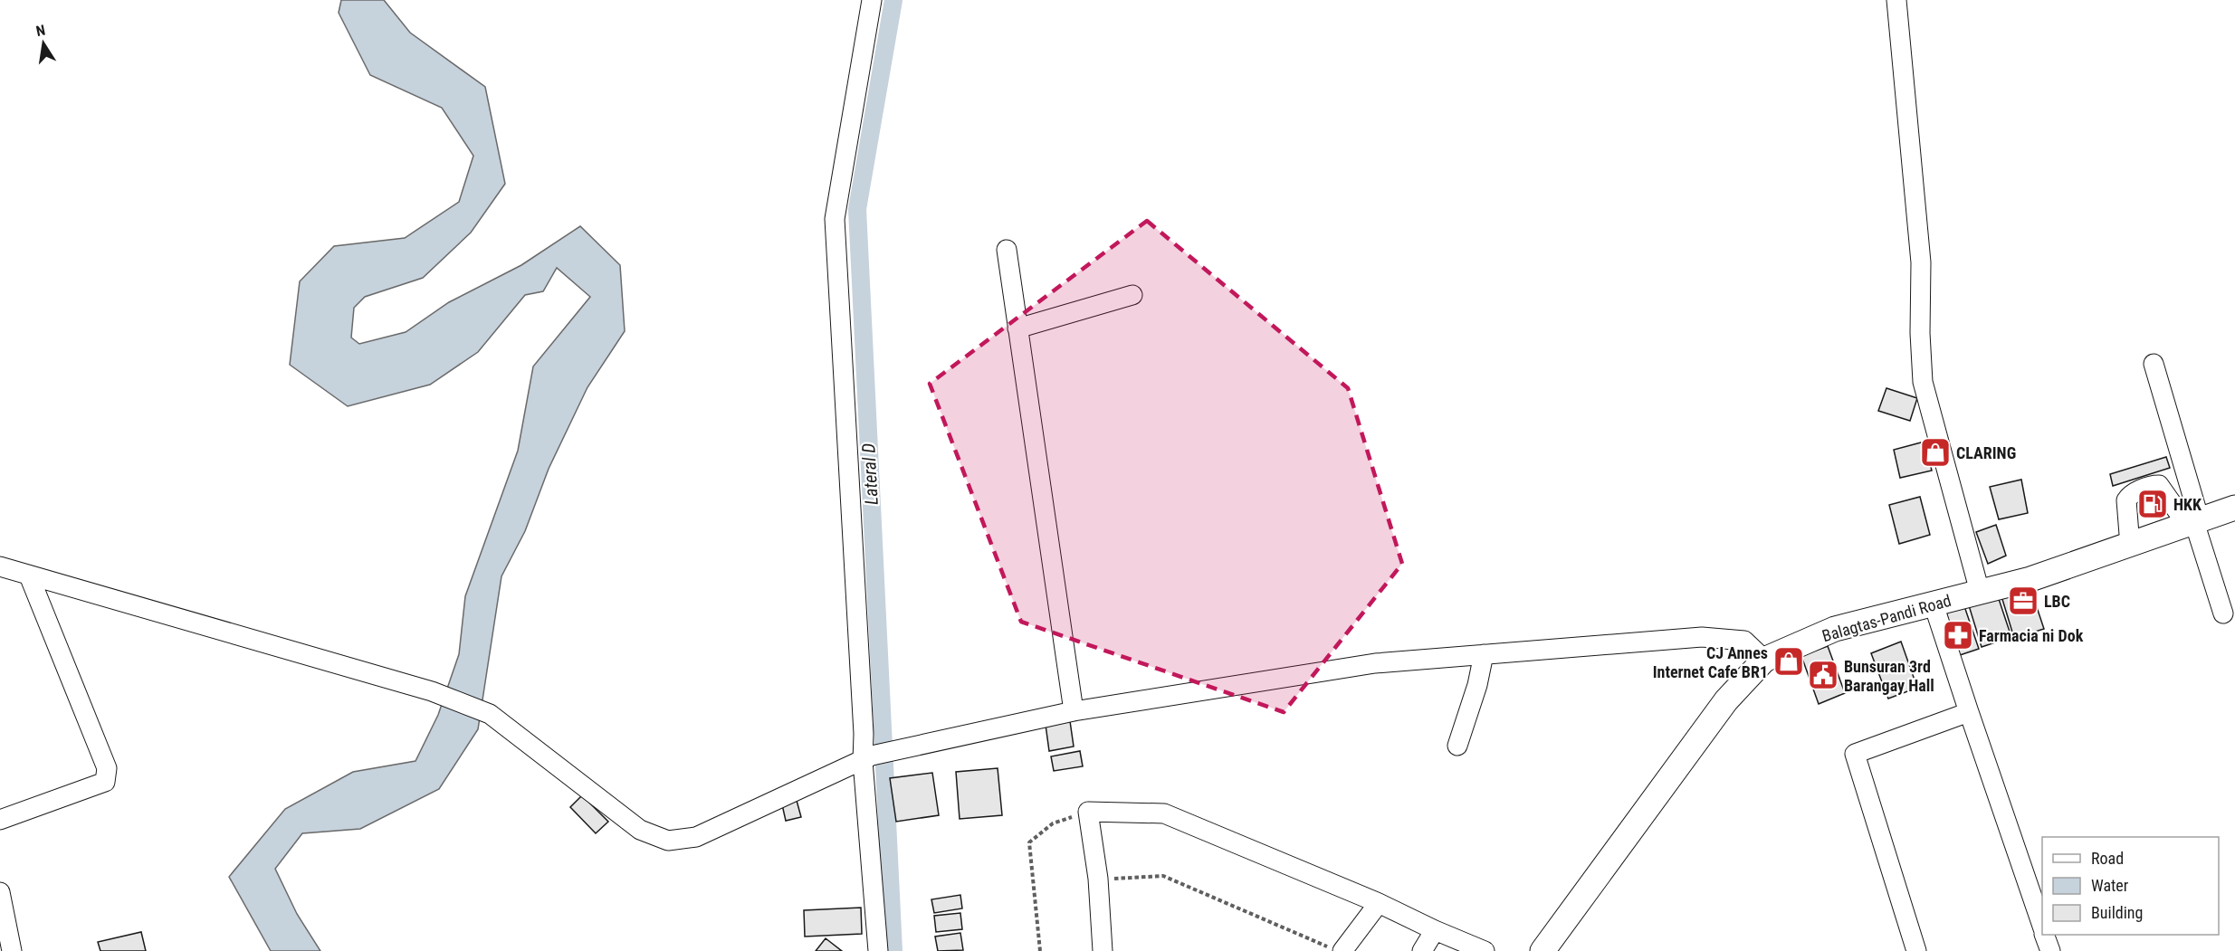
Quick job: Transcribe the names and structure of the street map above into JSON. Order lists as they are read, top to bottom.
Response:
{
  "streets": {
    "main road": ["Balagtas-Pandi Road"]
  },
  "water": ["Lateral D"],
  "places": {
    "shop": ["CLARING", "CJ Annes Internet Cafe BR1"],
    "fuel station": ["HKK"],
    "office": ["LBC"],
    "pharmacy": ["Farmacia ni Dok"],
    "public building": ["Bunsuran 3rd Barangay Hall"]
  },
  "legend": ["Road", "Water", "Building"],
  "north": "top"
}
